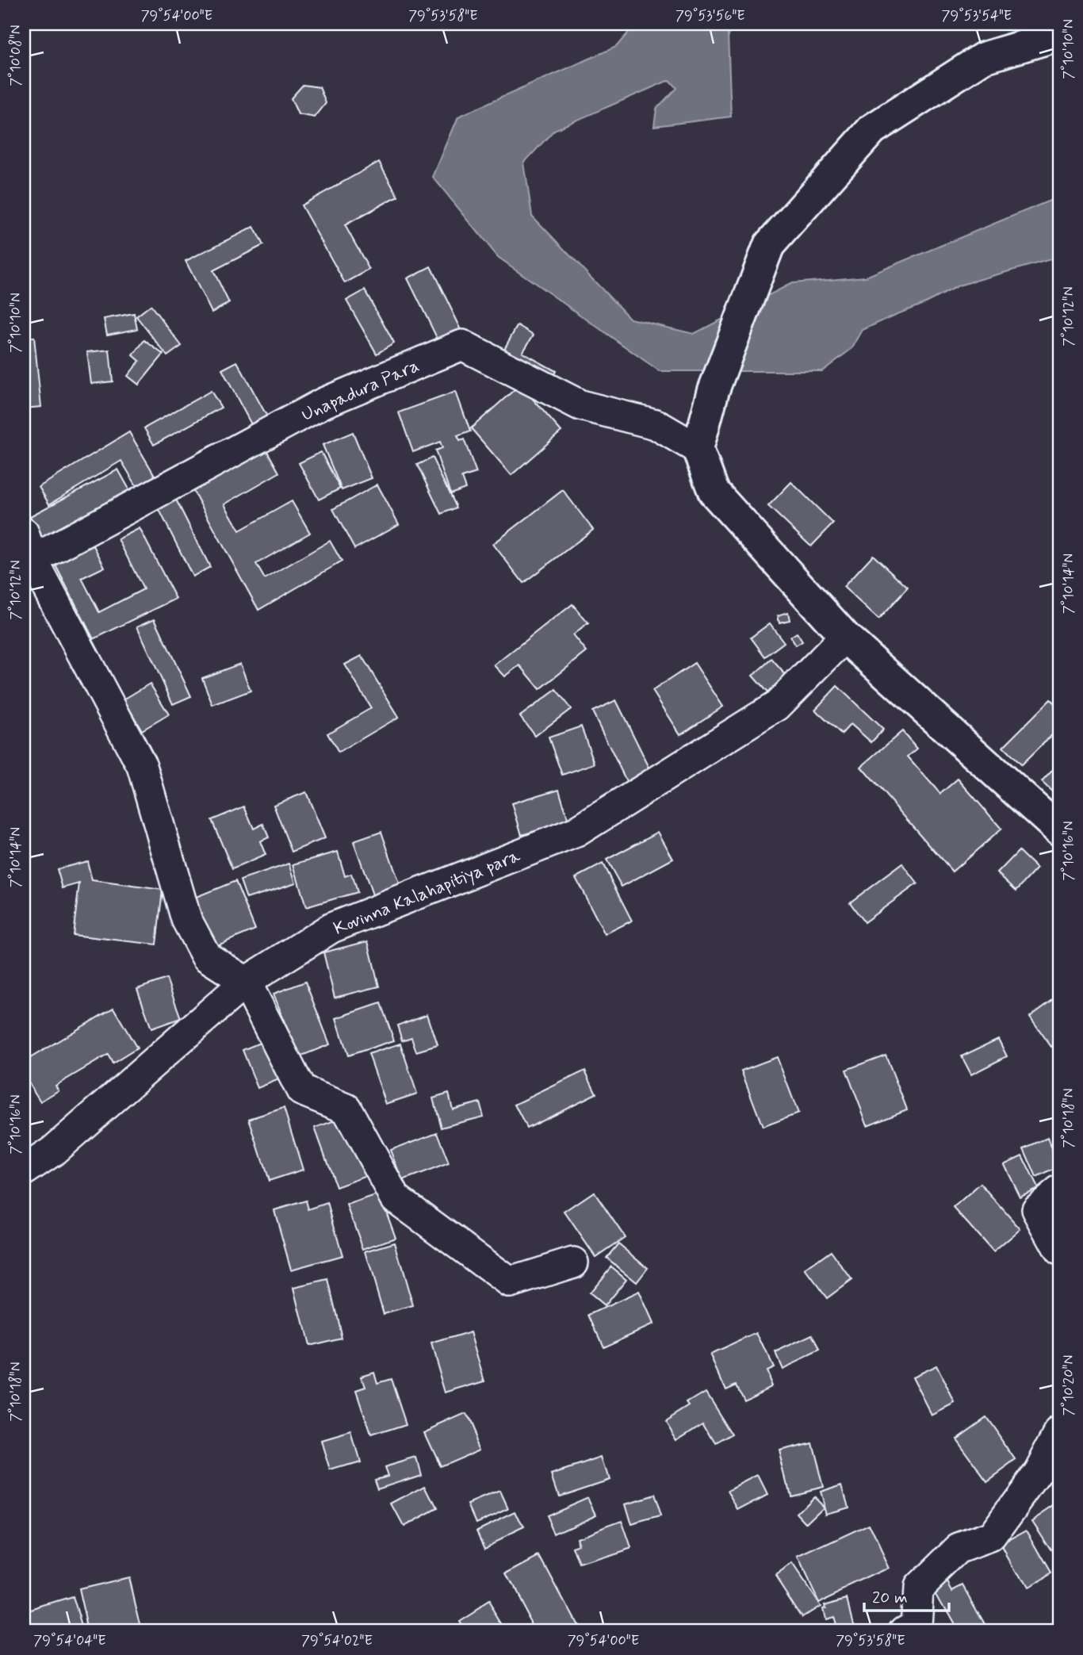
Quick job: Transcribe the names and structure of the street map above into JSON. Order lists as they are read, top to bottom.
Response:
{
  "streets": {
    "street": ["Unapadura Para", "Kovinna Kalahapitiya para"]
  },
  "scale_bar": "20 m",
  "coordinates": [
    "79°54'00\"E",
    "79°53'58\"E",
    "79°53'56\"E",
    "79°53'54\"E",
    "7°10'10\"N",
    "7°10'08\"N",
    "7°10'12\"N",
    "7°10'14\"N",
    "7°10'16\"N",
    "7°10'18\"N",
    "7°10'20\"N",
    "79°54'04\"E",
    "79°54'02\"E"
  ]
}
